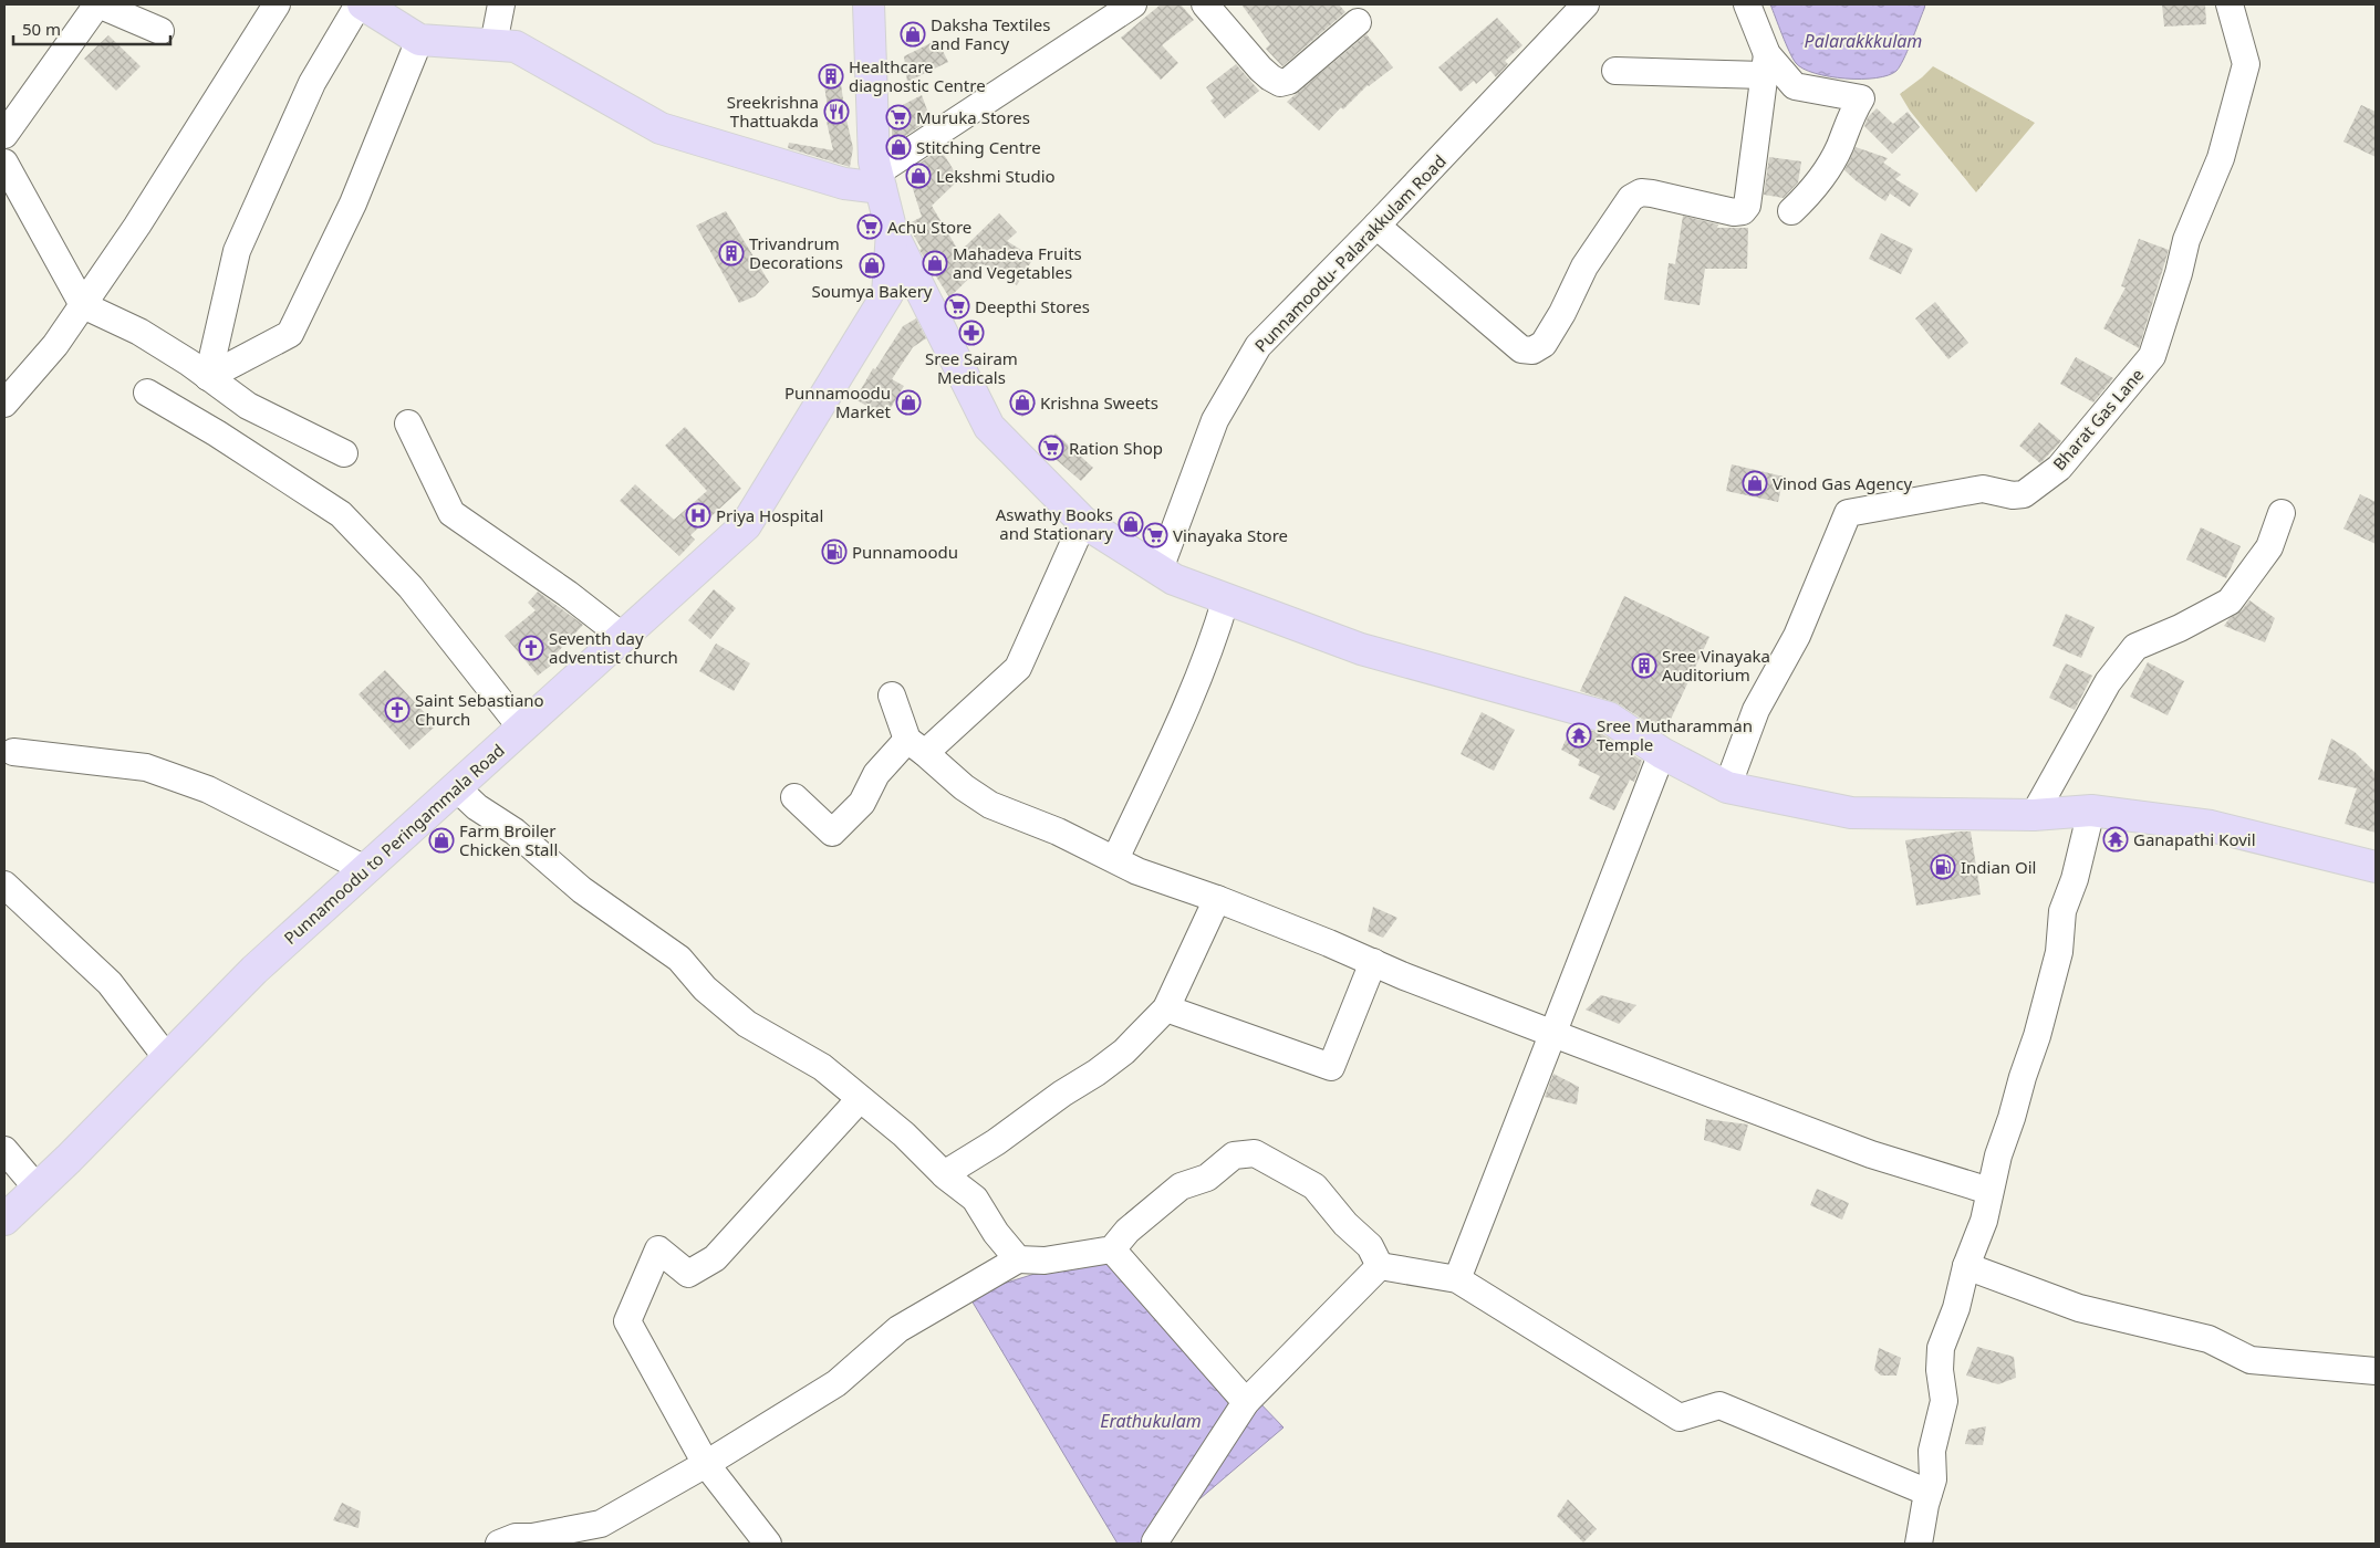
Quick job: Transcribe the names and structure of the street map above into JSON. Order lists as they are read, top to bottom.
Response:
{
  "streets": {
    "main road": ["Punnamoodu to Peringammala Road"],
    "street": ["Punnamoodu- Palarakkulam Road", "Bharat Gas Lane"]
  },
  "water": ["Palarakkkulam", "Erathukulam"],
  "places": {
    "shop": [
      "Daksha Textiles and Fancy",
      "Stitching Centre",
      "Lekshmi Studio",
      "Mahadeva Fruits and Vegetables",
      "Soumya Bakery",
      "Punnamoodu Market",
      "Krishna Sweets",
      "Vinod Gas Agency",
      "Aswathy Books and Stationary",
      "Farm Broiler Chicken Stall"
    ],
    "building": ["Healthcare diagnostic Centre", "Trivandrum Decorations", "Sree Vinayaka Auditorium"],
    "restaurant": ["Sreekrishna Thattuakda"],
    "supermarket": [
      "Muruka Stores",
      "Achu Store",
      "Deepthi Stores",
      "Ration Shop",
      "Vinayaka Store"
    ],
    "pharmacy": ["Sree Sairam Medicals"],
    "hospital": ["Priya Hospital"],
    "fuel station": ["Punnamoodu", "Indian Oil"],
    "church": ["Seventh day adventist church", "Saint Sebastiano Church"],
    "temple": ["Sree Mutharamman Temple", "Ganapathi Kovil"]
  },
  "scale_bar": "50 m"
}
